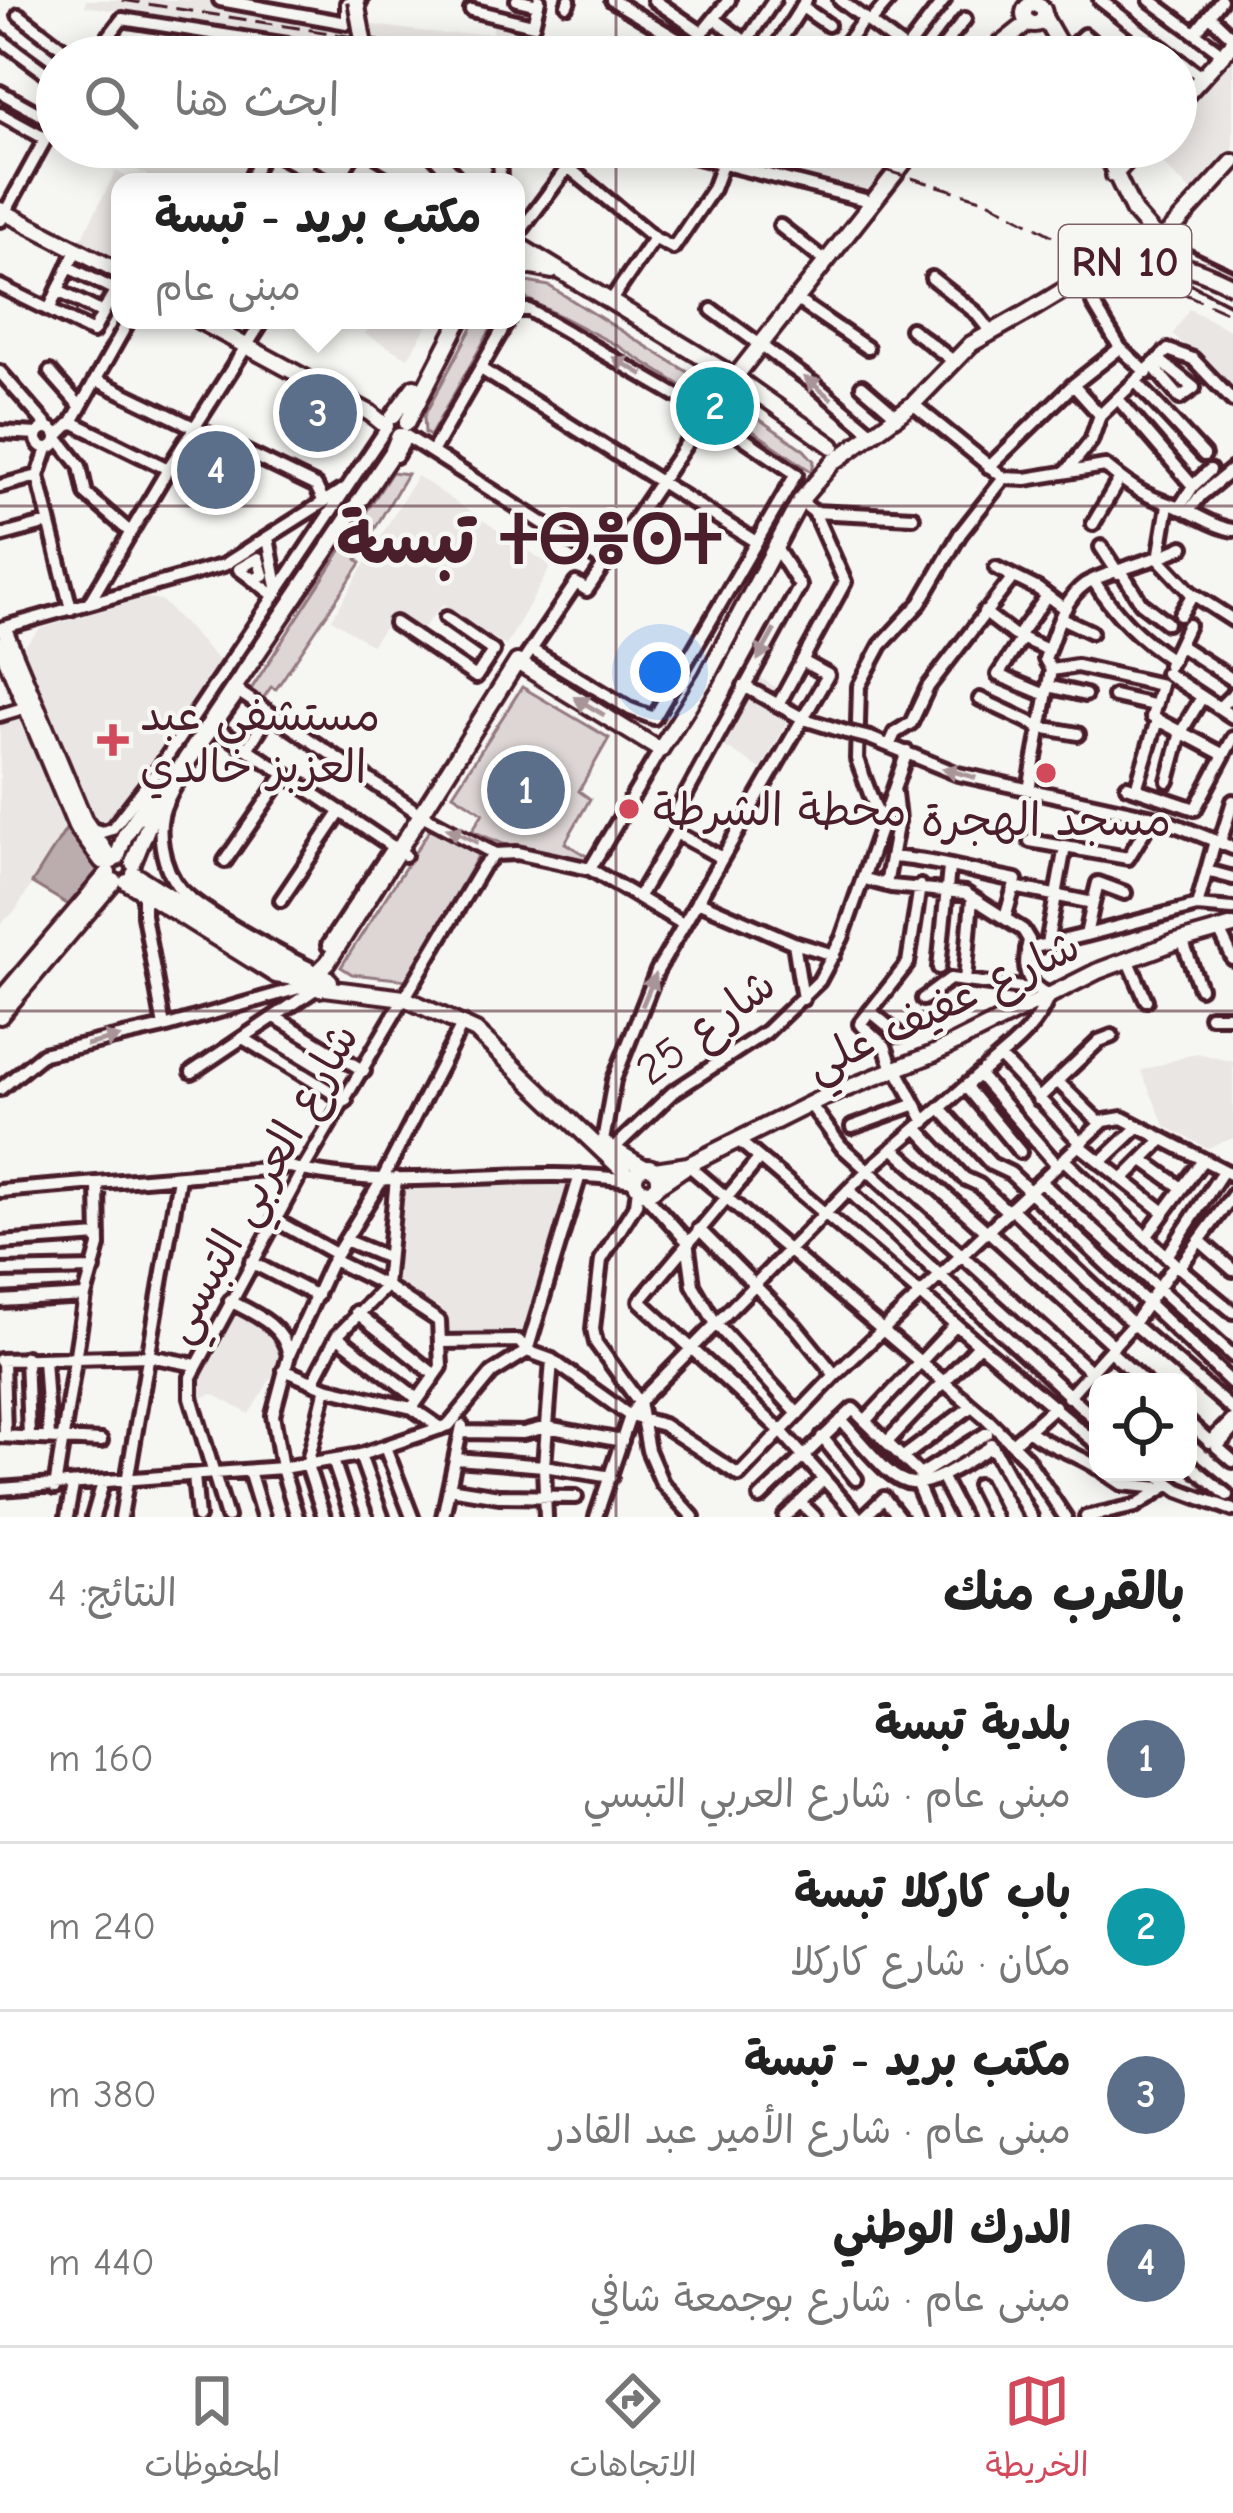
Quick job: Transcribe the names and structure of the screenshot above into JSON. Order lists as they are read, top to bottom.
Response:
{
  "streets": {
    "main road": ["RN 10", "شارع عفيف علي"],
    "street": ["شارع 25", "شارع العربي التبسي"]
  },
  "districts": ["تبسة ⵜⴱⴻⵙⵜ"],
  "places": {
    "health": ["مستشفى عبد العزبز خالدي"],
    "other": ["مسجد الهجرة", "محطة الشرطة"]
  },
  "page": {
    "search": "ابحث هنا",
    "popup": ["مكتب بريد - تبسة", "مبنى عام"],
    "pins": [
      "2",
      "3",
      "4",
      "1"
    ],
    "heading": ["بالقرب منك", "النتائج: 4"],
    "list": [
      {
        "mark": "1",
        "name": "بلدية تبسة",
        "note": "مبنى عام · شارع العربي التبسي",
        "value": "160 m"
      },
      {
        "mark": "2",
        "name": "باب كاركلا تبسة",
        "note": "مكان · شارع كاركلا",
        "value": "240 m"
      },
      {
        "mark": "3",
        "name": "مكتب بريد - تبسة",
        "note": "مبنى عام · شارع الأمير عبد القادر",
        "value": "380 m"
      },
      {
        "mark": "4",
        "name": "الدرك الوطني",
        "note": "مبنى عام · شارع بوجمعة شافي",
        "value": "440 m"
      }
    ],
    "nav": ["الخريطة", "الاتجاهات", "المحفوظات"]
  }
}
